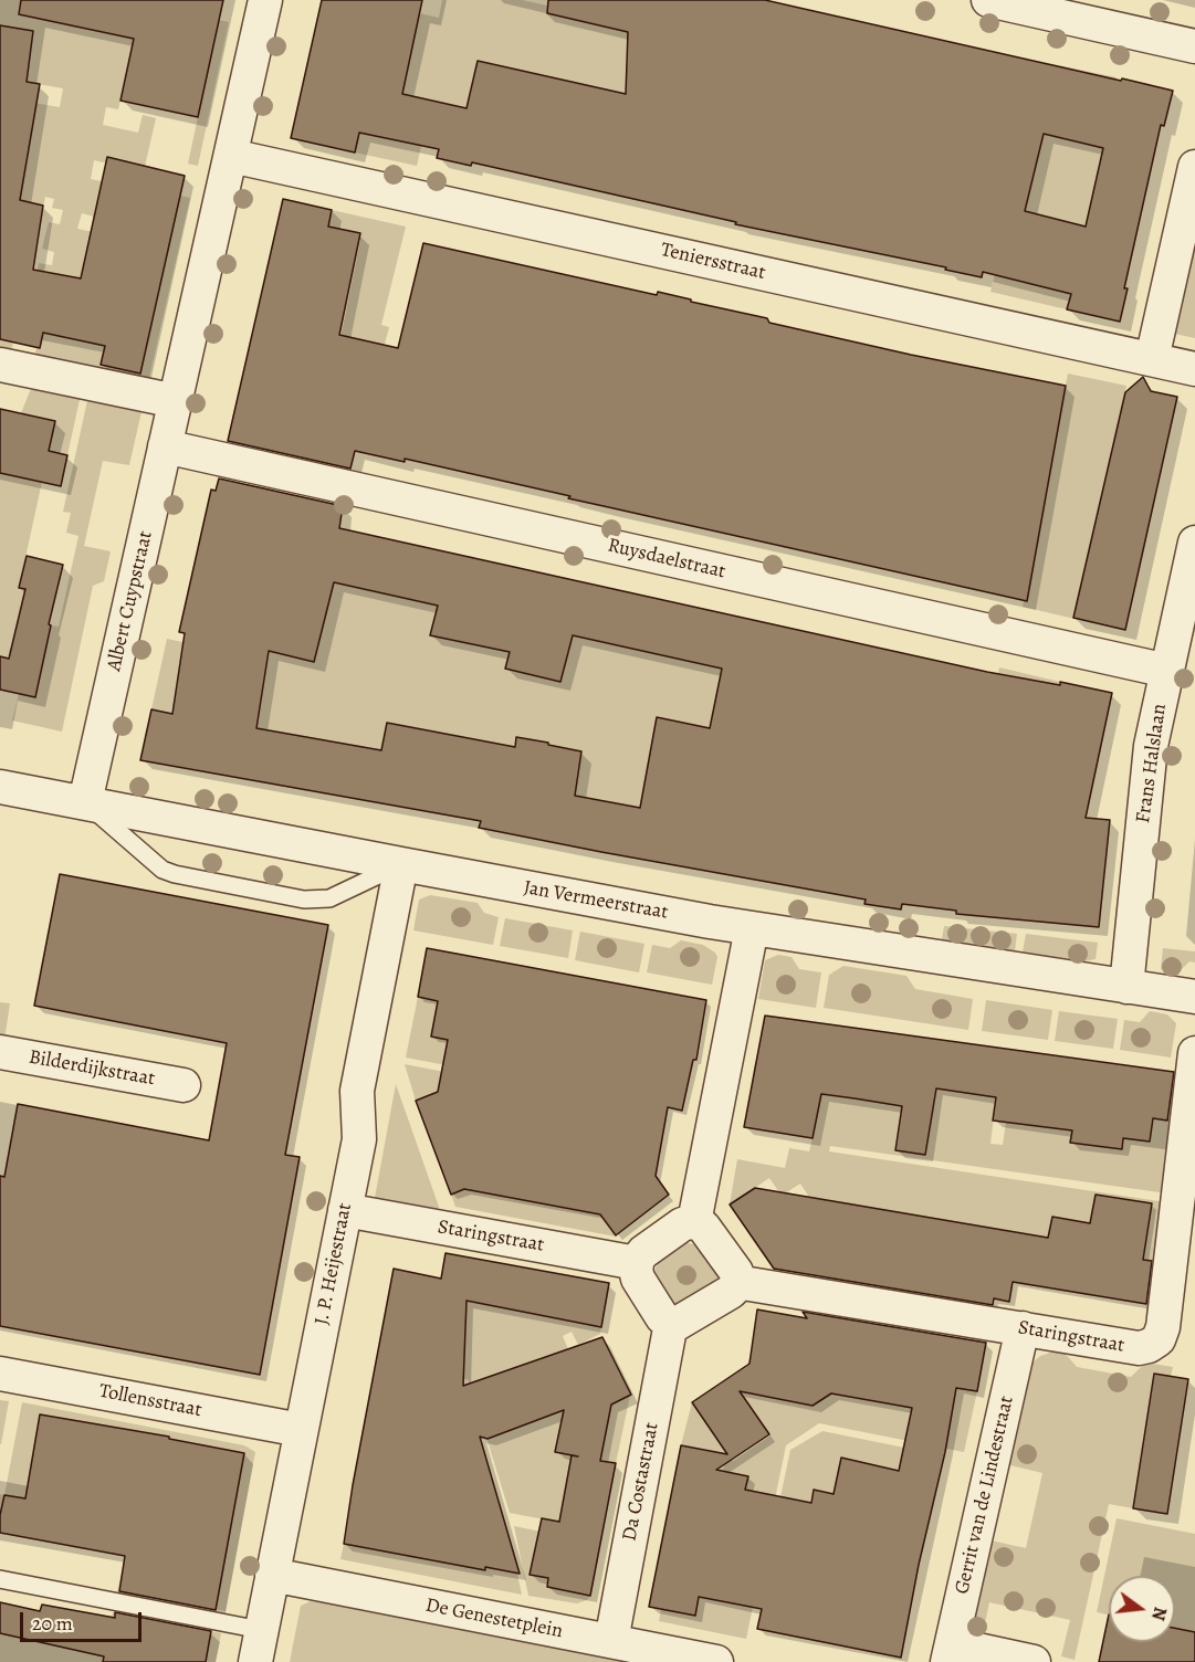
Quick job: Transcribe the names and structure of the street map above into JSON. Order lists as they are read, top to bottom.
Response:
{
  "streets": {
    "street": [
      "Teniersstraat",
      "Ruysdaelstraat",
      "Albert Cuypstraat",
      "Frans Halslaan",
      "Jan Vermeerstraat",
      "Bilderdijkstraat",
      "Staringstraat",
      "J. P. Heijestraat",
      "Tollensstraat",
      "Da Costastraat",
      "Gerrit van de Lindestraat",
      "De Genestetplein"
    ]
  },
  "crossings": [
    ["Teniersstraat", "Albert Cuypstraat"],
    ["Ruysdaelstraat", "Albert Cuypstraat"],
    ["Ruysdaelstraat", "Frans Halslaan"],
    ["Albert Cuypstraat", "Jan Vermeerstraat"],
    ["Frans Halslaan", "Jan Vermeerstraat"],
    ["Jan Vermeerstraat", "J. P. Heijestraat"],
    ["Staringstraat", "J. P. Heijestraat"],
    ["Staringstraat", "Da Costastraat"],
    ["Staringstraat", "Gerrit van de Lindestraat"],
    ["J. P. Heijestraat", "Tollensstraat"],
    ["J. P. Heijestraat", "De Genestetplein"],
    ["Da Costastraat", "De Genestetplein"]
  ],
  "scale_bar": "20 m",
  "north": "right"
}
